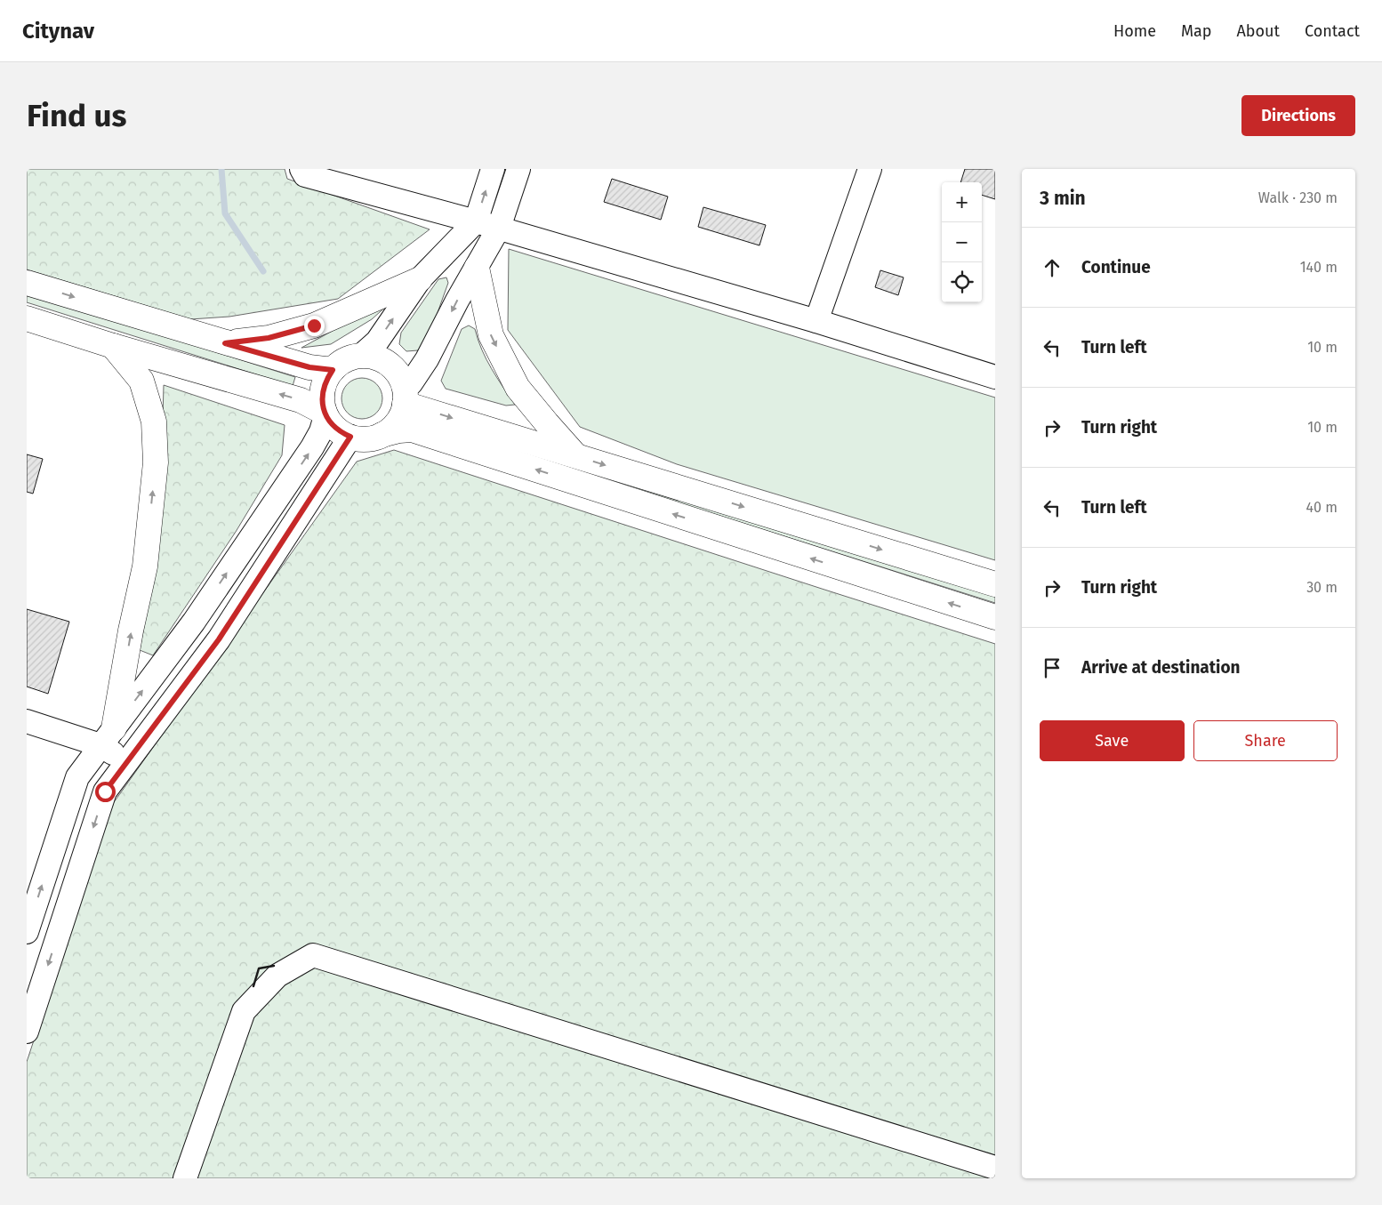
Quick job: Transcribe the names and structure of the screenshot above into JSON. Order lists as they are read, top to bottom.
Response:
{
  "page": {
    "header": "Citynav",
    "nav": [
      "Home",
      "Map",
      "About",
      "Contact"
    ],
    "buttons": [
      "Directions",
      ["Save", "Share"]
    ],
    "title": "Find us",
    "heading": ["3 min", "Walk · 230 m"],
    "map_buttons": ["+", "−"],
    "list": [
      ["Continue", "140 m"],
      ["Turn left", "10 m"],
      ["Turn right", "10 m"],
      ["Turn left", "40 m"],
      ["Turn right", "30 m"],
      "Arrive at destination"
    ]
  }
}
